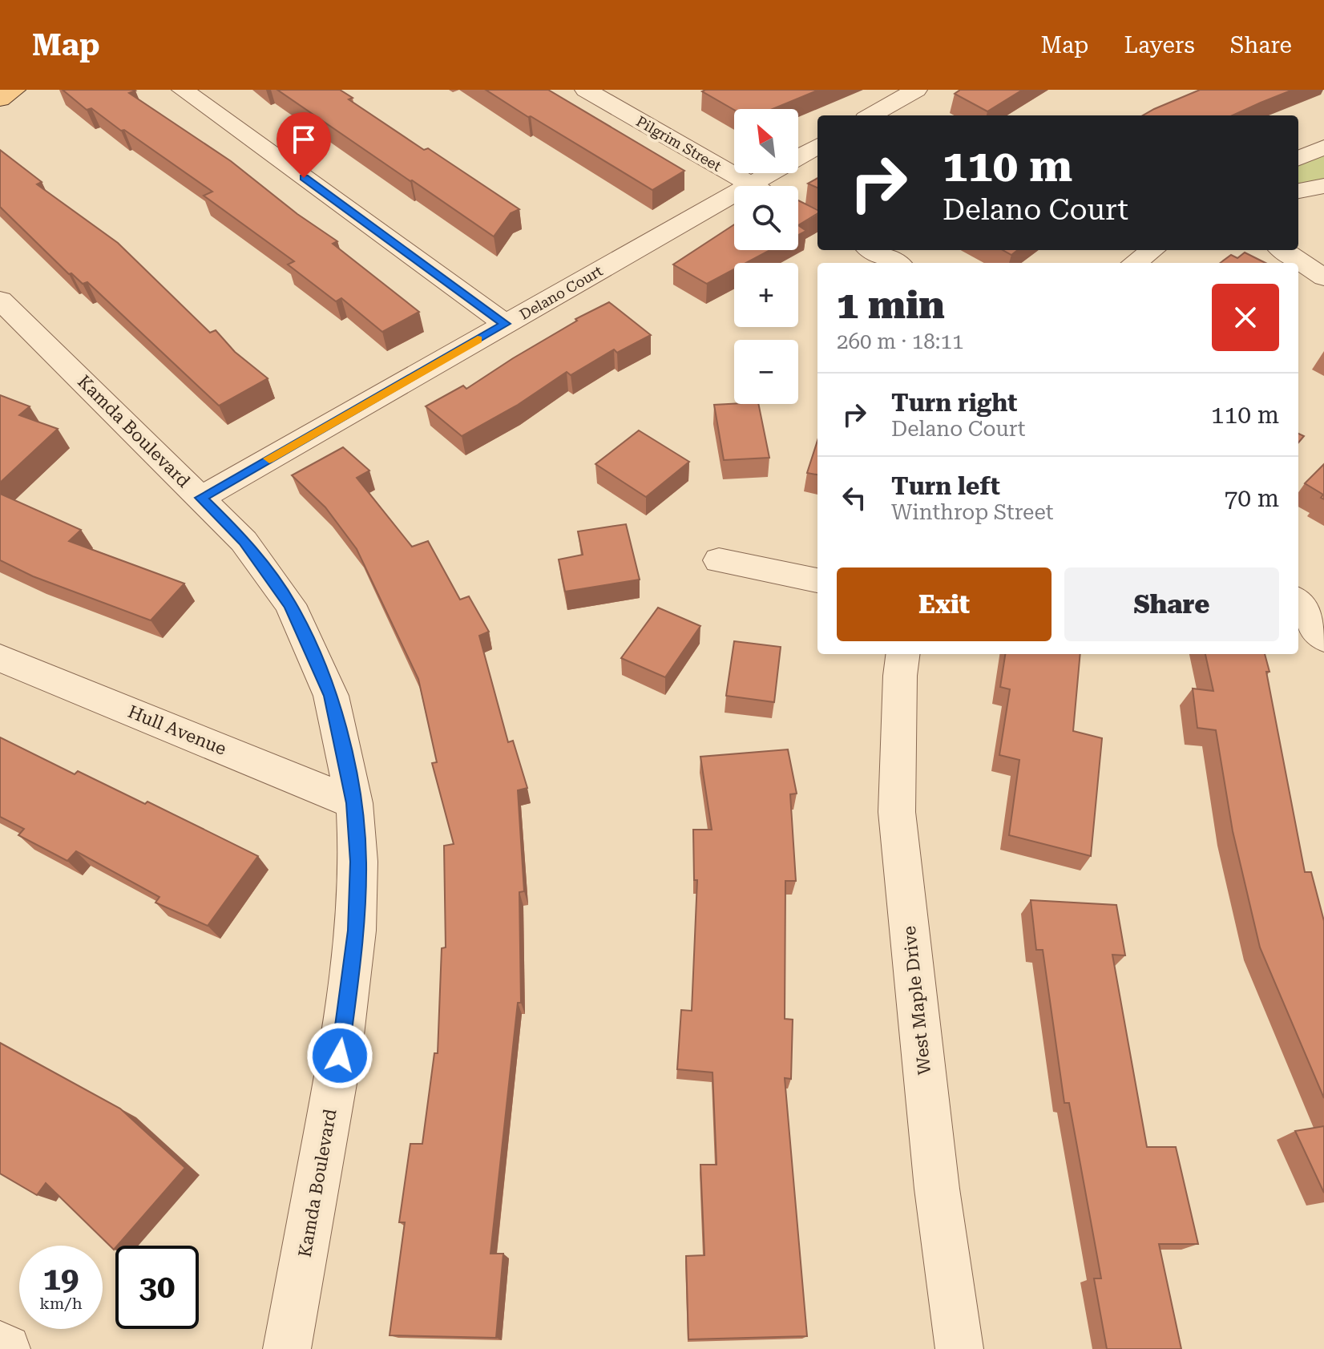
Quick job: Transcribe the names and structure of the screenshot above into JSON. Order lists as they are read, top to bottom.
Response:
{
  "streets": {
    "street": [
      "Pilgrim Street",
      "Delano Court",
      "Kamda Boulevard",
      "Hull Avenue",
      "West Maple Drive"
    ]
  },
  "crossings": [
    ["Delano Court", "Kamda Boulevard"],
    ["Kamda Boulevard", "Hull Avenue"]
  ],
  "north": "top left",
  "page": {
    "header": "Map",
    "nav": ["Map", "Layers", "Share"],
    "map_buttons": ["+", "−"],
    "turn": ["110 m", "Delano Court"],
    "heading": ["1 min", "260 m · 18:11"],
    "list": [
      {
        "name": "Turn right",
        "note": "Delano Court",
        "value": "110 m"
      },
      {
        "name": "Turn left",
        "note": "Winthrop Street",
        "value": "70 m"
      }
    ],
    "buttons": ["Exit", "Share"],
    "speed": "19 km/h",
    "limit": "30"
  }
}
